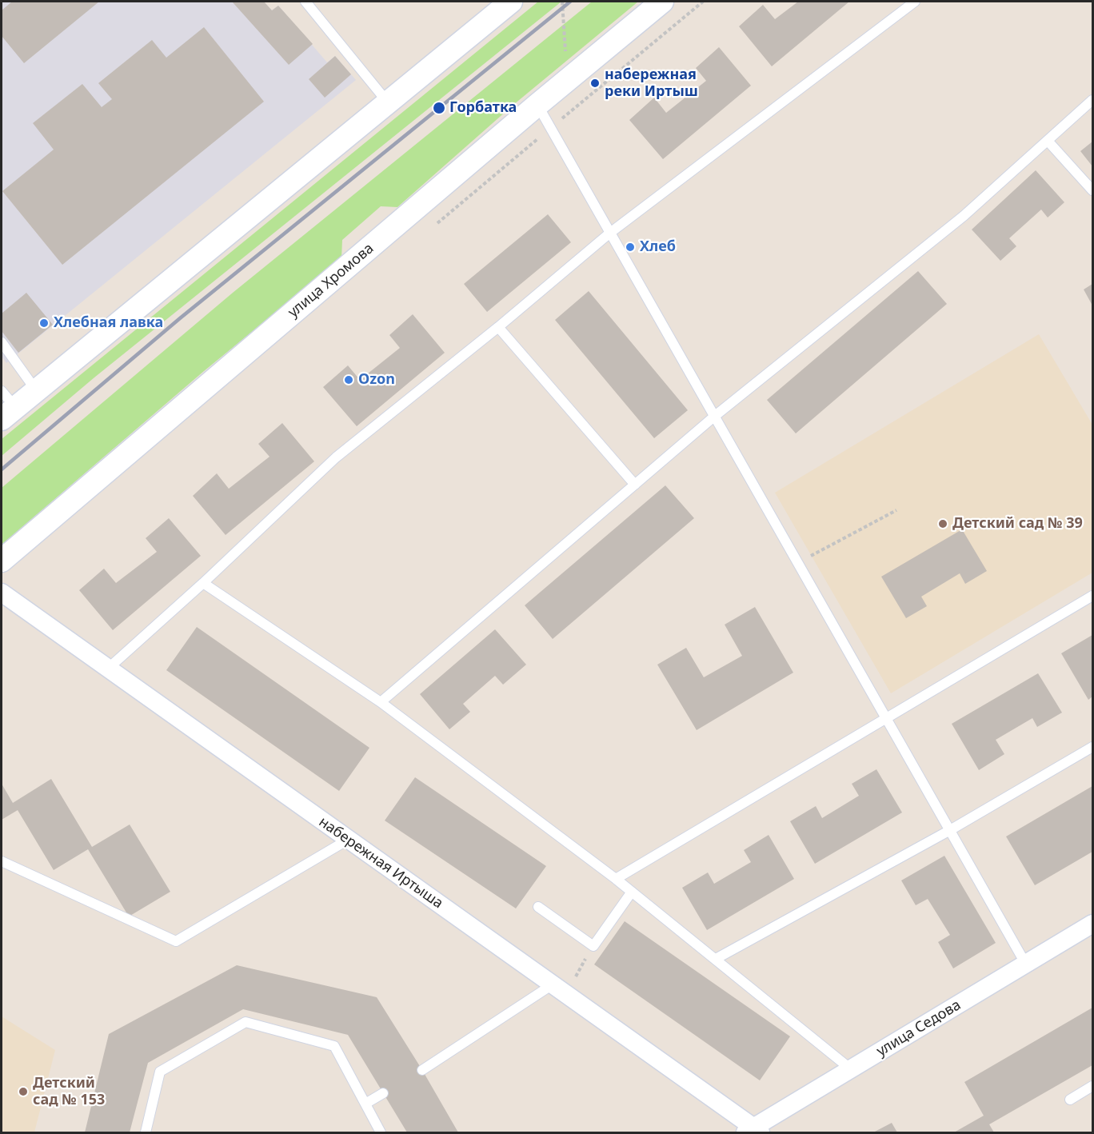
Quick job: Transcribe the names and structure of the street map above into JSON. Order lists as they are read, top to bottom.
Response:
{
  "streets": {
    "street": ["улица Хромова", "набережная Иртыша", "улица Седова"]
  },
  "crossings": [
    ["набережная Иртыша", "улица Седова"]
  ],
  "places": [
    "набережная реки Иртыш",
    "Горбатка",
    "Хлеб",
    "Хлебная лавка",
    "Ozon",
    "Детский сад № 39",
    "Детский сад № 153"
  ]
}
